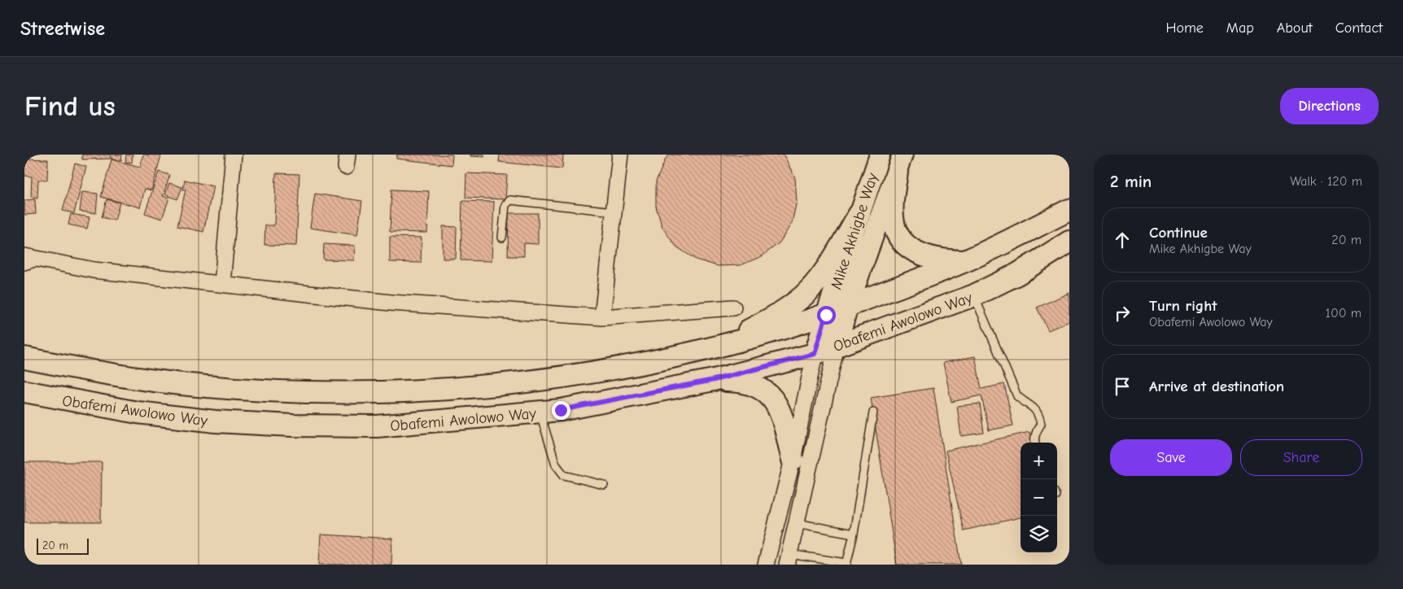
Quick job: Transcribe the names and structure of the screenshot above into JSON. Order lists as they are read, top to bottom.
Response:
{
  "streets": {
    "main road": ["Obafemi Awolowo Way"],
    "street": ["Mike Akhigbe Way"]
  },
  "crossings": [
    ["Mike Akhigbe Way", "Obafemi Awolowo Way"]
  ],
  "scale_bar": "20 m",
  "page": {
    "header": "Streetwise",
    "nav": [
      "Home",
      "Map",
      "About",
      "Contact"
    ],
    "buttons": [
      "Directions",
      ["Save", "Share"]
    ],
    "title": "Find us",
    "heading": ["2 min", "Walk · 120 m"],
    "list": [
      ["Continue", "Mike Akhigbe Way", "20 m"],
      ["Turn right", "Obafemi Awolowo Way", "100 m"],
      "Arrive at destination"
    ],
    "map_buttons": ["+", "−"],
    "scale": "20 m"
  }
}
